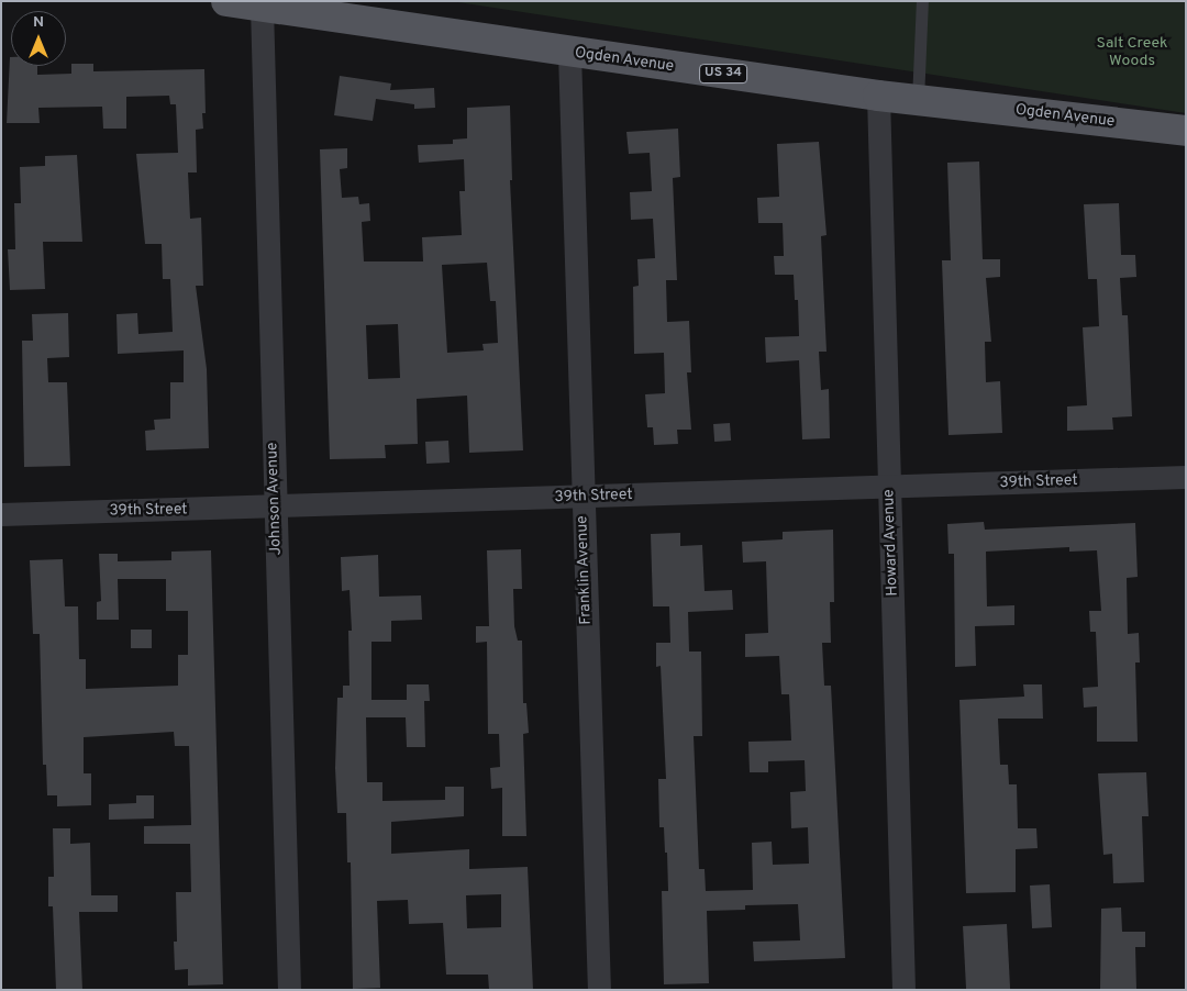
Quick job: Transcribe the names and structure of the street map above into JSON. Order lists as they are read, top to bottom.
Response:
{
  "streets": {
    "main road": ["Ogden Avenue", "US 34"],
    "street": [
      "39th Street",
      "Johnson Avenue",
      "Howard Avenue",
      "Franklin Avenue"
    ]
  },
  "crossings": [
    ["Ogden Avenue", "Johnson Avenue"],
    ["Ogden Avenue", "Howard Avenue"],
    ["Ogden Avenue", "Franklin Avenue"],
    ["39th Street", "Johnson Avenue"],
    ["39th Street", "Howard Avenue"],
    ["39th Street", "Franklin Avenue"]
  ],
  "parks": ["Salt Creek Woods"],
  "north": "top"
}
